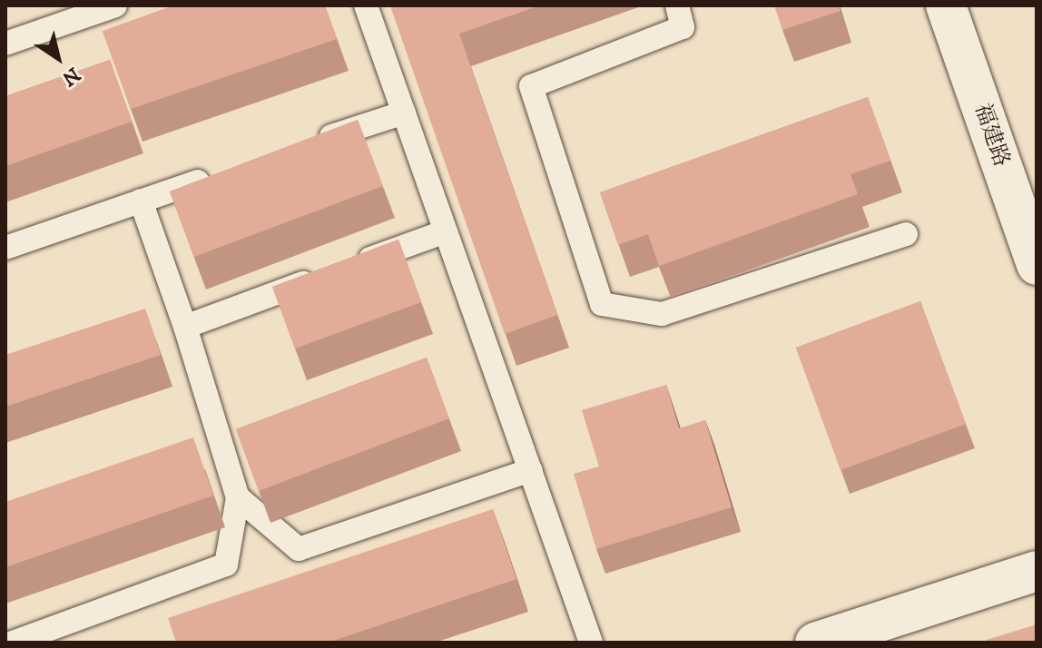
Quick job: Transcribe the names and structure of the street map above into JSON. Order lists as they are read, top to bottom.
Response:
{
  "streets": {
    "street": ["福建路"]
  },
  "north": "bottom right"
}
